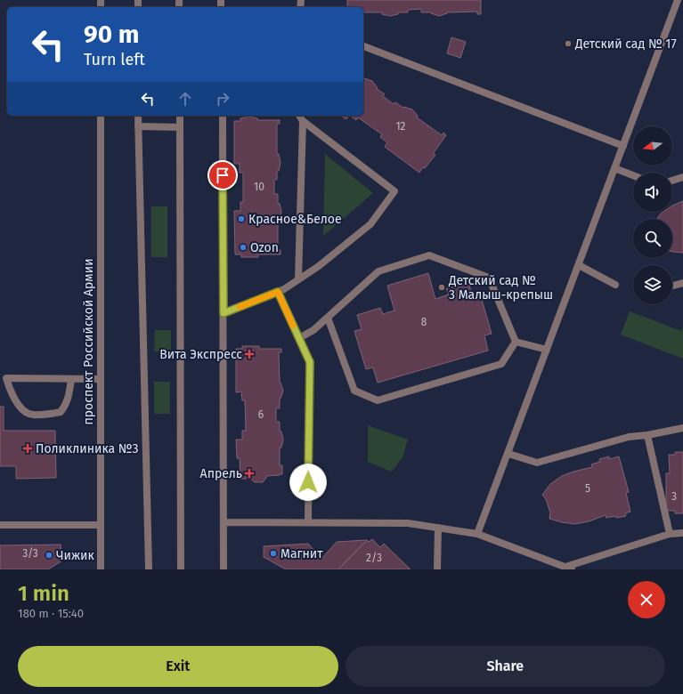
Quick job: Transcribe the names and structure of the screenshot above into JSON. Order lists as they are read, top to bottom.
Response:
{
  "streets": {
    "street": ["проспект Российской Армии"]
  },
  "places": {
    "other": [
      "Детский сад № 17",
      "Красное&Белое",
      "Ozon",
      "Детский сад № 3 Малыш-крепыш",
      "Магнит",
      "Чижик"
    ],
    "health": ["Вита Экспресс", "Поликлиника №3", "Апрель"]
  },
  "house_numbers": [
    "12",
    "10",
    "8",
    "6",
    "5",
    "3",
    "3/3",
    "2/3"
  ],
  "north": "left",
  "page": {
    "turn": ["90 m", "Turn left"],
    "heading": ["1 min", "180 m · 15:40"],
    "buttons": ["Exit", "Share"]
  }
}
